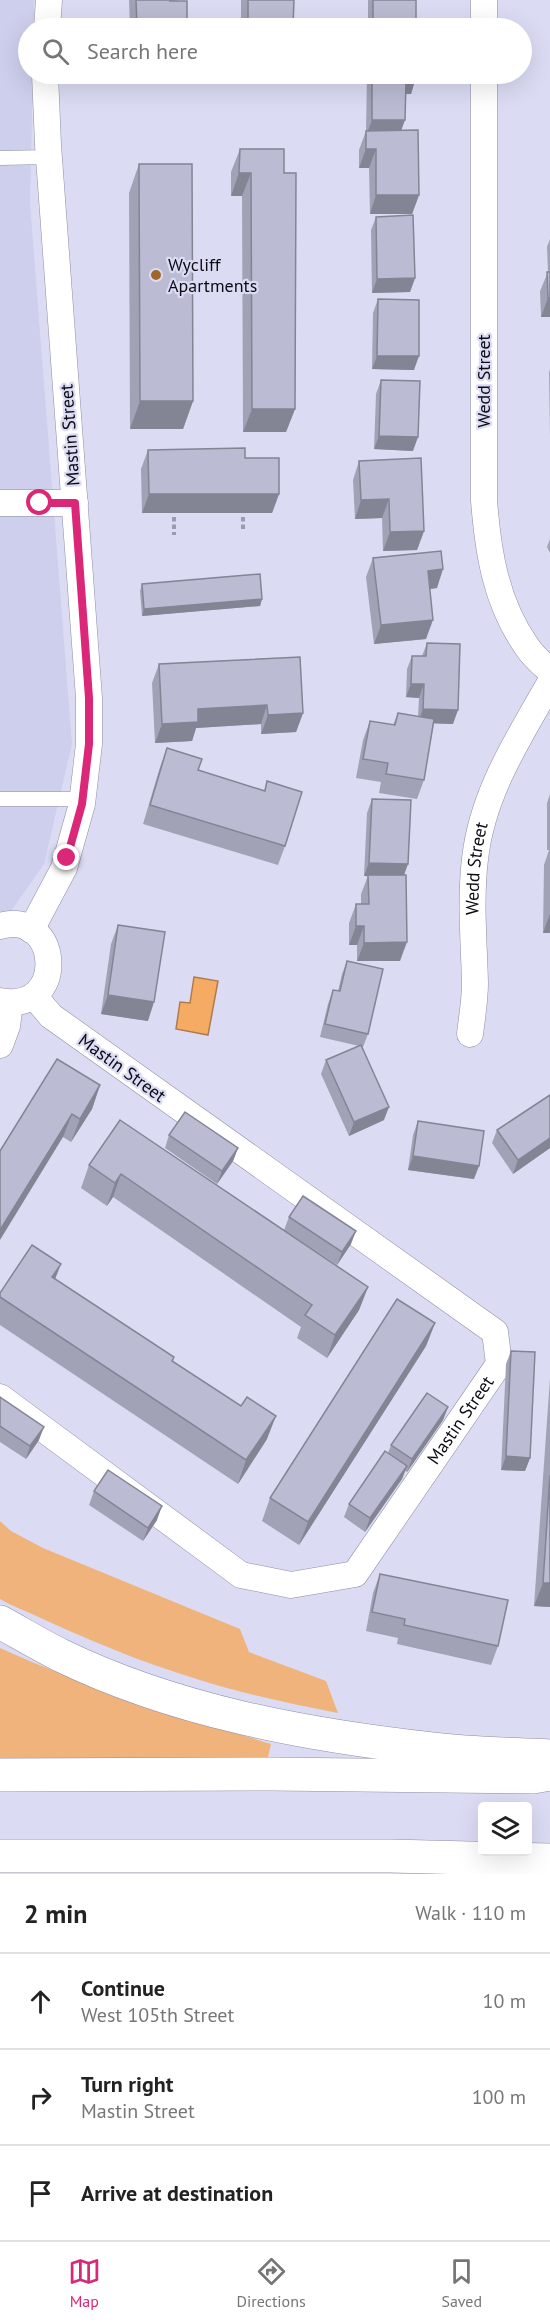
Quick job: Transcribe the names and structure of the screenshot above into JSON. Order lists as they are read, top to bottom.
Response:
{
  "streets": {
    "street": ["Wedd Street", "Mastin Street"]
  },
  "places": ["Wycliff Apartments"],
  "page": {
    "search": "Search here",
    "heading": ["2 min", "Walk · 110 m"],
    "list": [
      ["Continue", "West 105th Street", "10 m"],
      ["Turn right", "Mastin Street", "100 m"],
      "Arrive at destination"
    ],
    "nav": ["Map", "Directions", "Saved"]
  }
}
